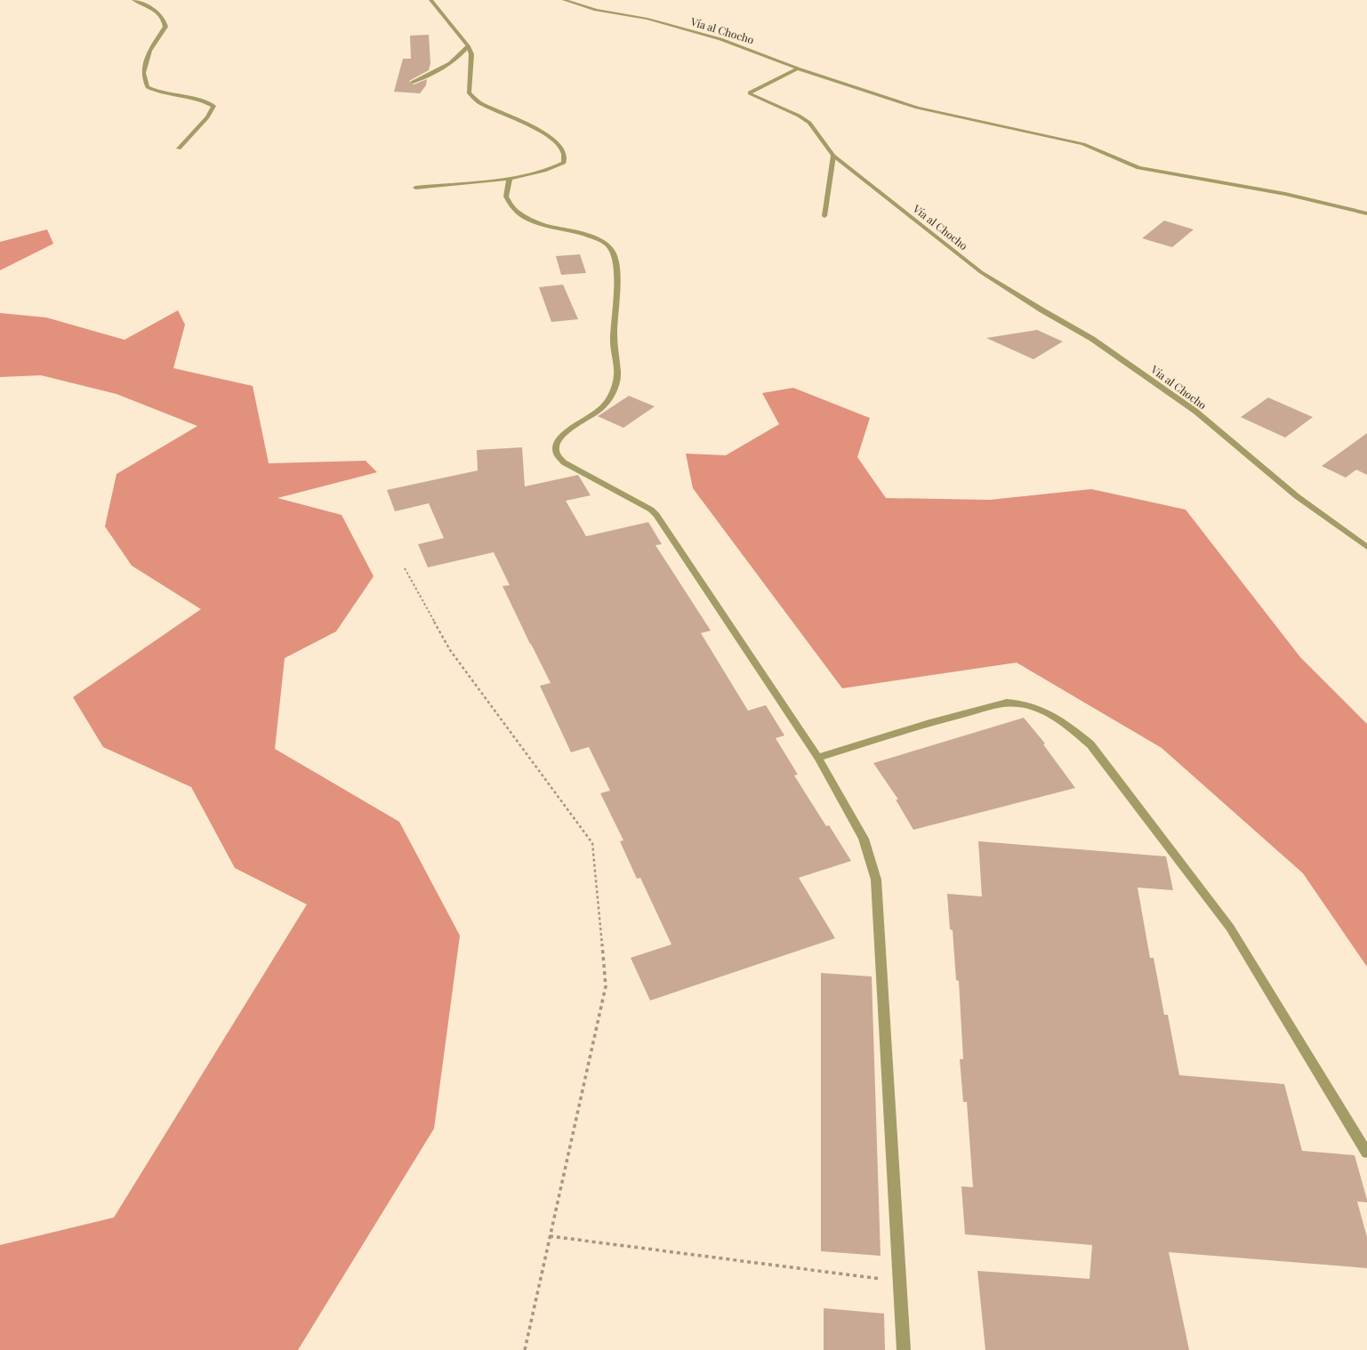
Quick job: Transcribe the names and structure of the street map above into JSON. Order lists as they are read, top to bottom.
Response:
{
  "streets": {
    "street": ["Vía al Chocho"]
  }
}
